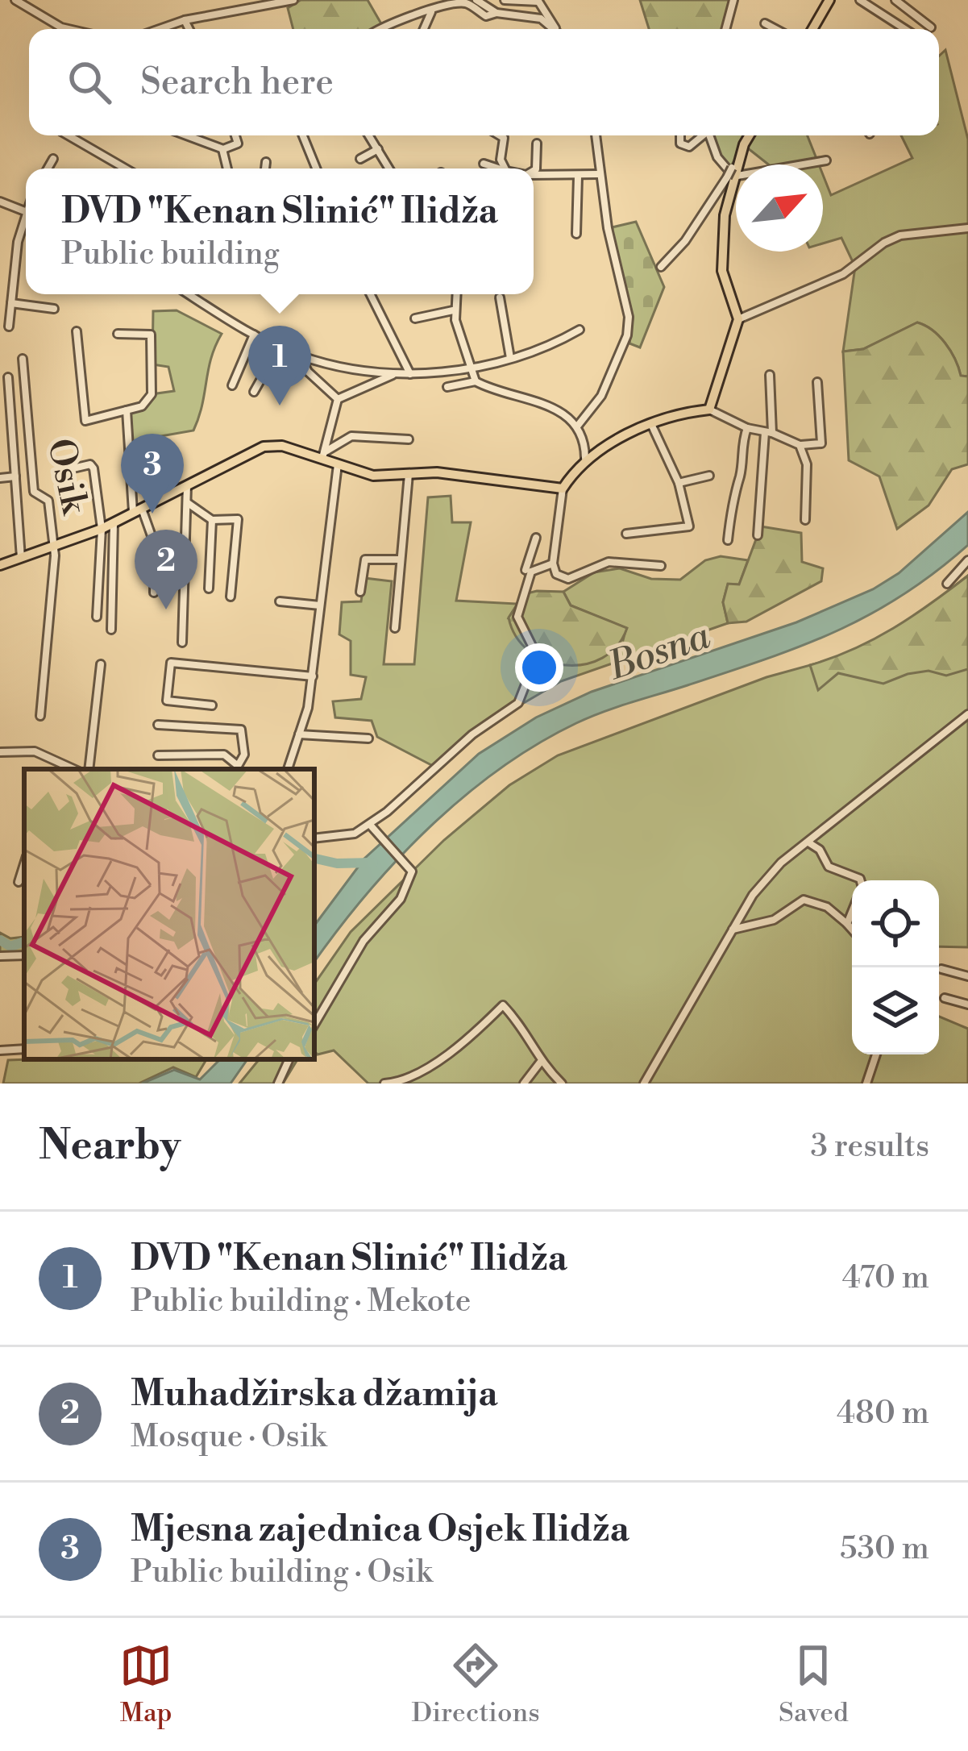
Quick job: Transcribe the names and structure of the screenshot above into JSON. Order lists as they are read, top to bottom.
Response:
{
  "streets": {
    "main road": ["Osik"]
  },
  "water": ["Bosna"],
  "north": "top right",
  "page": {
    "search": "Search here",
    "popup": ["DVD \"Kenan Slinić\" Ilidža", "Public building"],
    "pins": ["1", "3", "2"],
    "heading": ["Nearby", "3 results"],
    "list": [
      {
        "mark": "1",
        "name": "DVD \"Kenan Slinić\" Ilidža",
        "note": "Public building · Mekote",
        "value": "470 m"
      },
      {
        "mark": "2",
        "name": "Muhadžirska džamija",
        "note": "Mosque · Osik",
        "value": "480 m"
      },
      {
        "mark": "3",
        "name": "Mjesna zajednica Osjek Ilidža",
        "note": "Public building · Osik",
        "value": "530 m"
      }
    ],
    "nav": ["Map", "Directions", "Saved"]
  }
}
